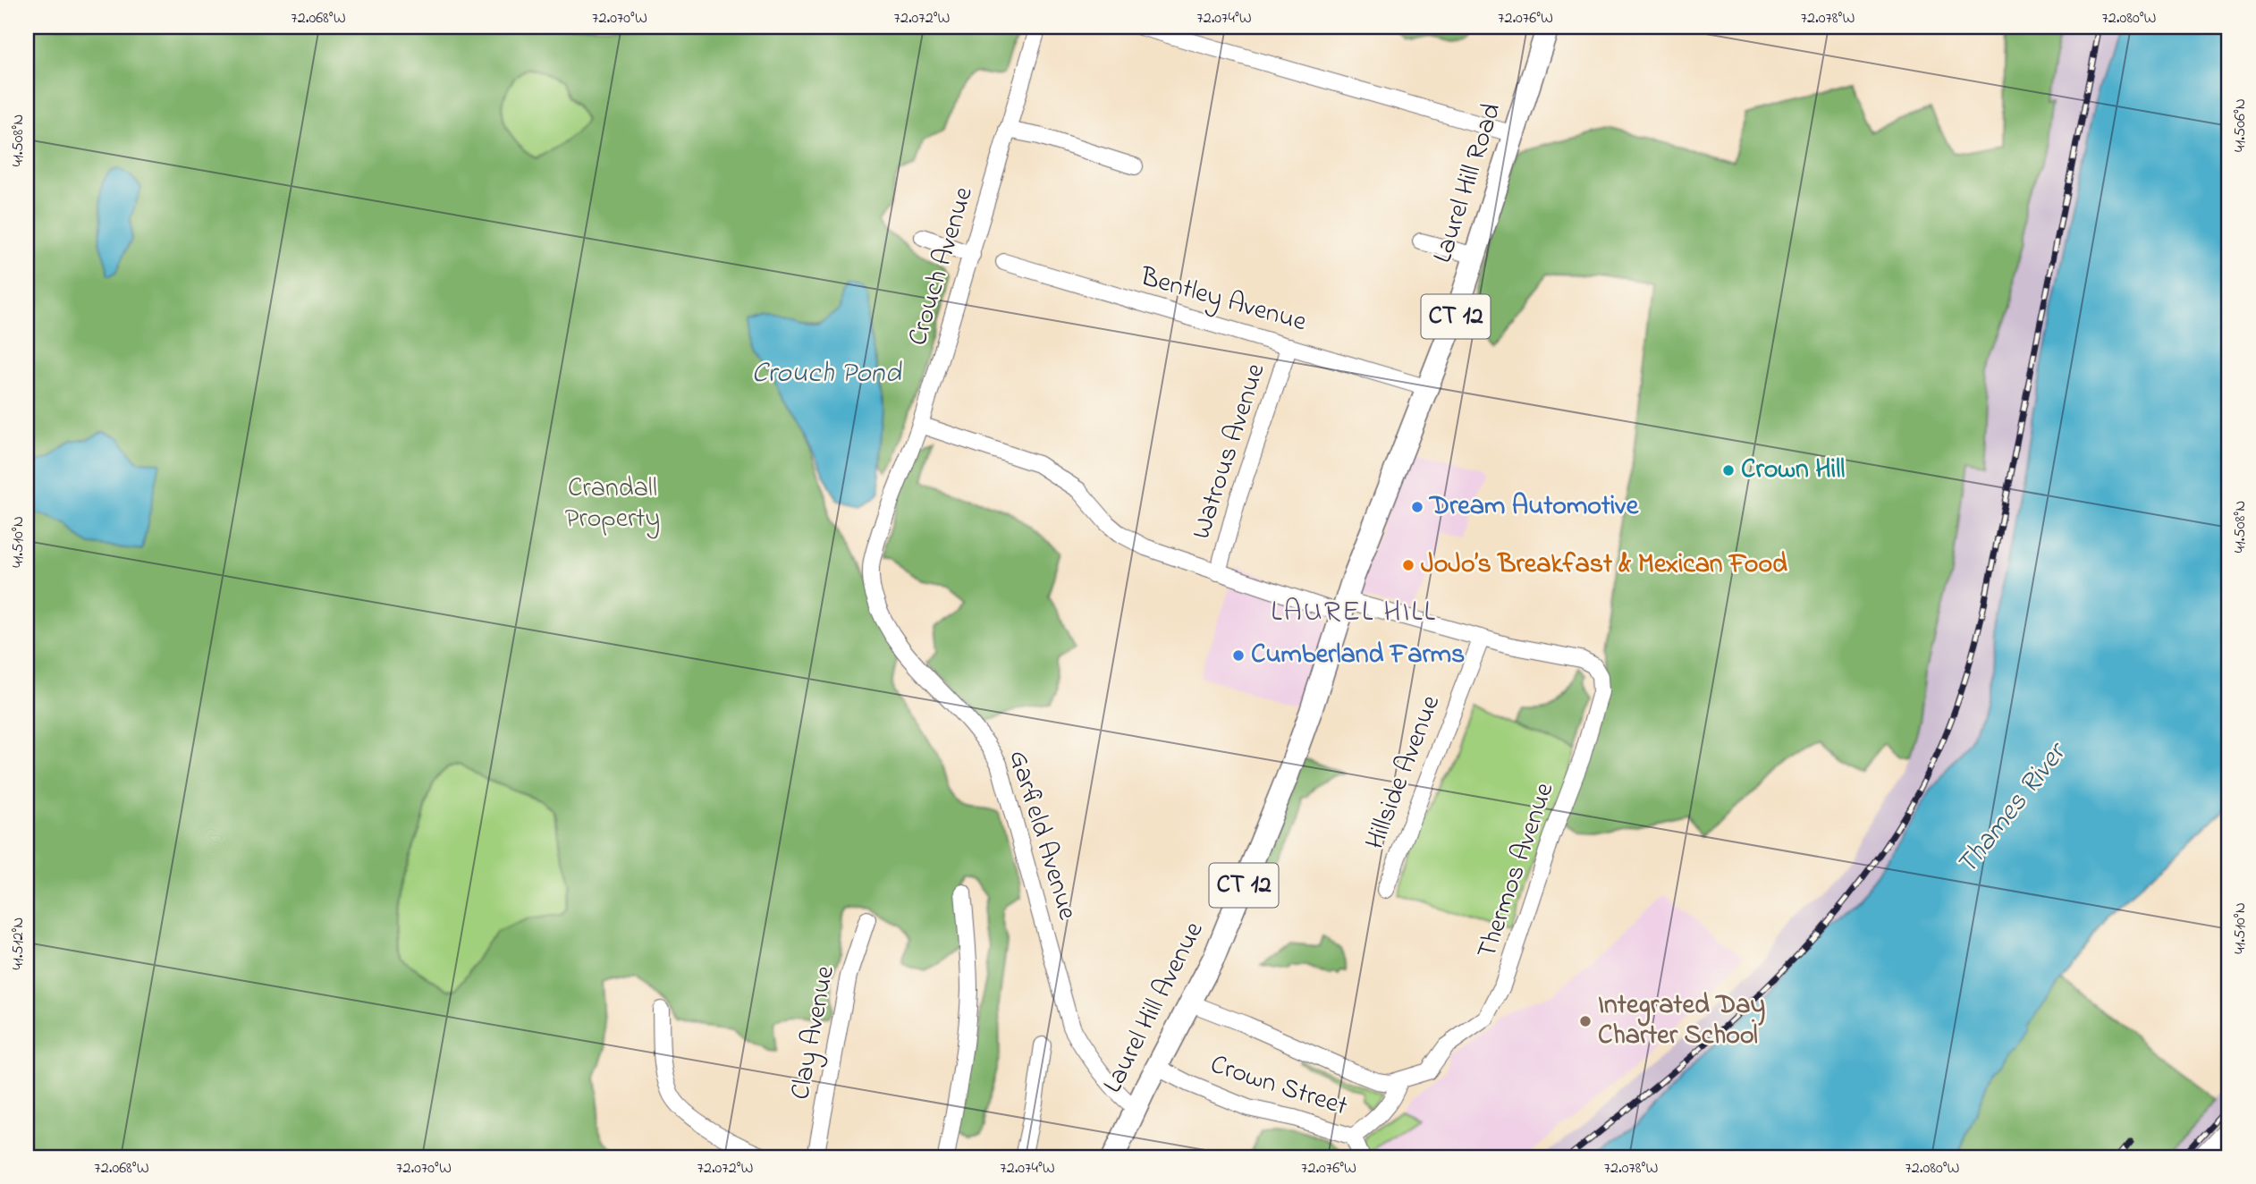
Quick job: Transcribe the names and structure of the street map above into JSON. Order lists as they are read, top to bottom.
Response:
{
  "streets": {
    "highway": ["Laurel Hill Road", "CT 12", "Laurel Hill Avenue"],
    "street": [
      "Crouch Avenue",
      "Bentley Avenue",
      "Watrous Avenue",
      "Hillside Avenue",
      "Garfield Avenue",
      "Thermos Avenue",
      "Clay Avenue",
      "Crown Street"
    ]
  },
  "crossings": [
    ["Laurel Hill Road", "Bentley Avenue"],
    ["Laurel Hill Road", "Thermos Avenue"],
    ["Laurel Hill Road", "Laurel Hill Avenue"],
    ["Crouch Avenue", "Garfield Avenue"],
    ["Crouch Avenue", "Thermos Avenue"],
    ["Bentley Avenue", "Watrous Avenue"],
    ["Watrous Avenue", "Thermos Avenue"],
    ["Hillside Avenue", "Thermos Avenue"],
    ["Garfield Avenue", "Laurel Hill Avenue"],
    ["Thermos Avenue", "Laurel Hill Avenue"],
    ["Thermos Avenue", "Crown Street"],
    ["Laurel Hill Avenue", "Crown Street"]
  ],
  "districts": ["LAUREL HILL"],
  "water": ["Crouch Pond", "Thames River"],
  "parks": ["Crandall Property"],
  "places": [
    "Crown Hill",
    "Dream Automotive",
    "JoJo’s Breakfast & Mexican Food",
    "Cumberland Farms",
    "Integrated Day Charter School"
  ],
  "coordinates": [
    "72.068°W",
    "72.070°W",
    "72.072°W",
    "72.074°W",
    "72.076°W",
    "72.078°W",
    "72.080°W",
    "41.506°N",
    "41.508°N",
    "41.510°N",
    "41.512°N"
  ]
}
